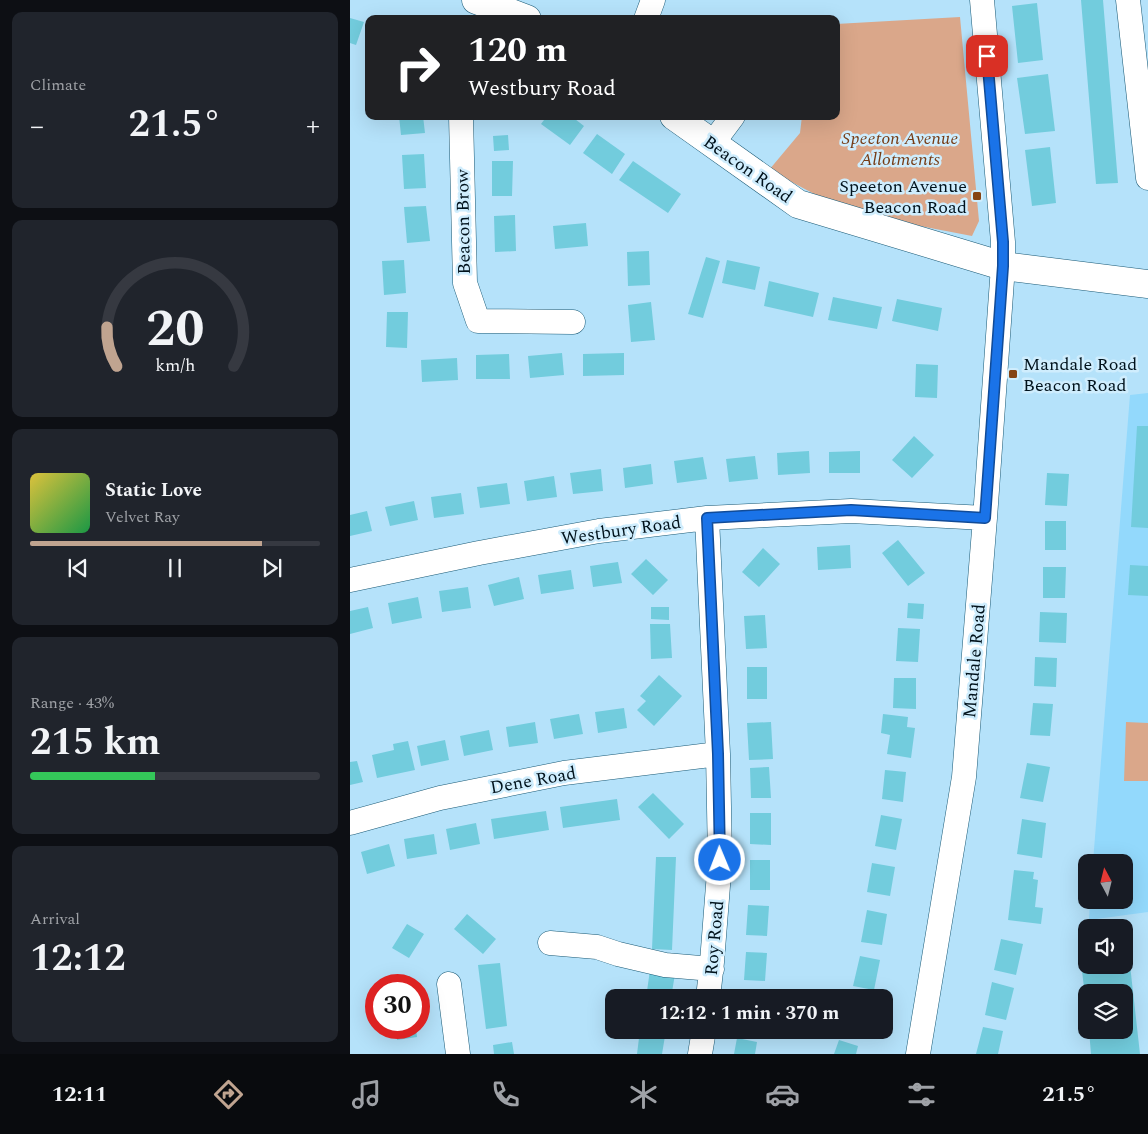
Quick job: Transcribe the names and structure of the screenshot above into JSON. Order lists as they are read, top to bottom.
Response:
{
  "streets": {
    "main road": ["Beacon Road"],
    "street": [
      "Beacon Brow",
      "Westbury Road",
      "Mandale Road",
      "Dene Road",
      "Roy Road"
    ]
  },
  "crossings": [
    ["Beacon Road", "Mandale Road"],
    ["Westbury Road", "Mandale Road"],
    ["Westbury Road", "Roy Road"],
    ["Dene Road", "Roy Road"]
  ],
  "parks": ["Speeton Avenue Allotments"],
  "places": {
    "transit": ["Speeton Avenue Beacon Road", "Mandale Road Beacon Road"]
  },
  "north": "top",
  "page": {
    "tile": [
      "Climate",
      ["Range · 43%", "215 km"],
      ["Arrival", "12:12"]
    ],
    "turn": ["120 m", "Westbury Road"],
    "heat": ["−", "21.5°", "+"],
    "song": ["Static Love", "Velvet Ray"],
    "limit": "30",
    "trip": "12:12 · 1 min · 370 m",
    "tabs": ["12:11", "21.5°"],
    "gauge": ["20", "km/h"]
  }
}
